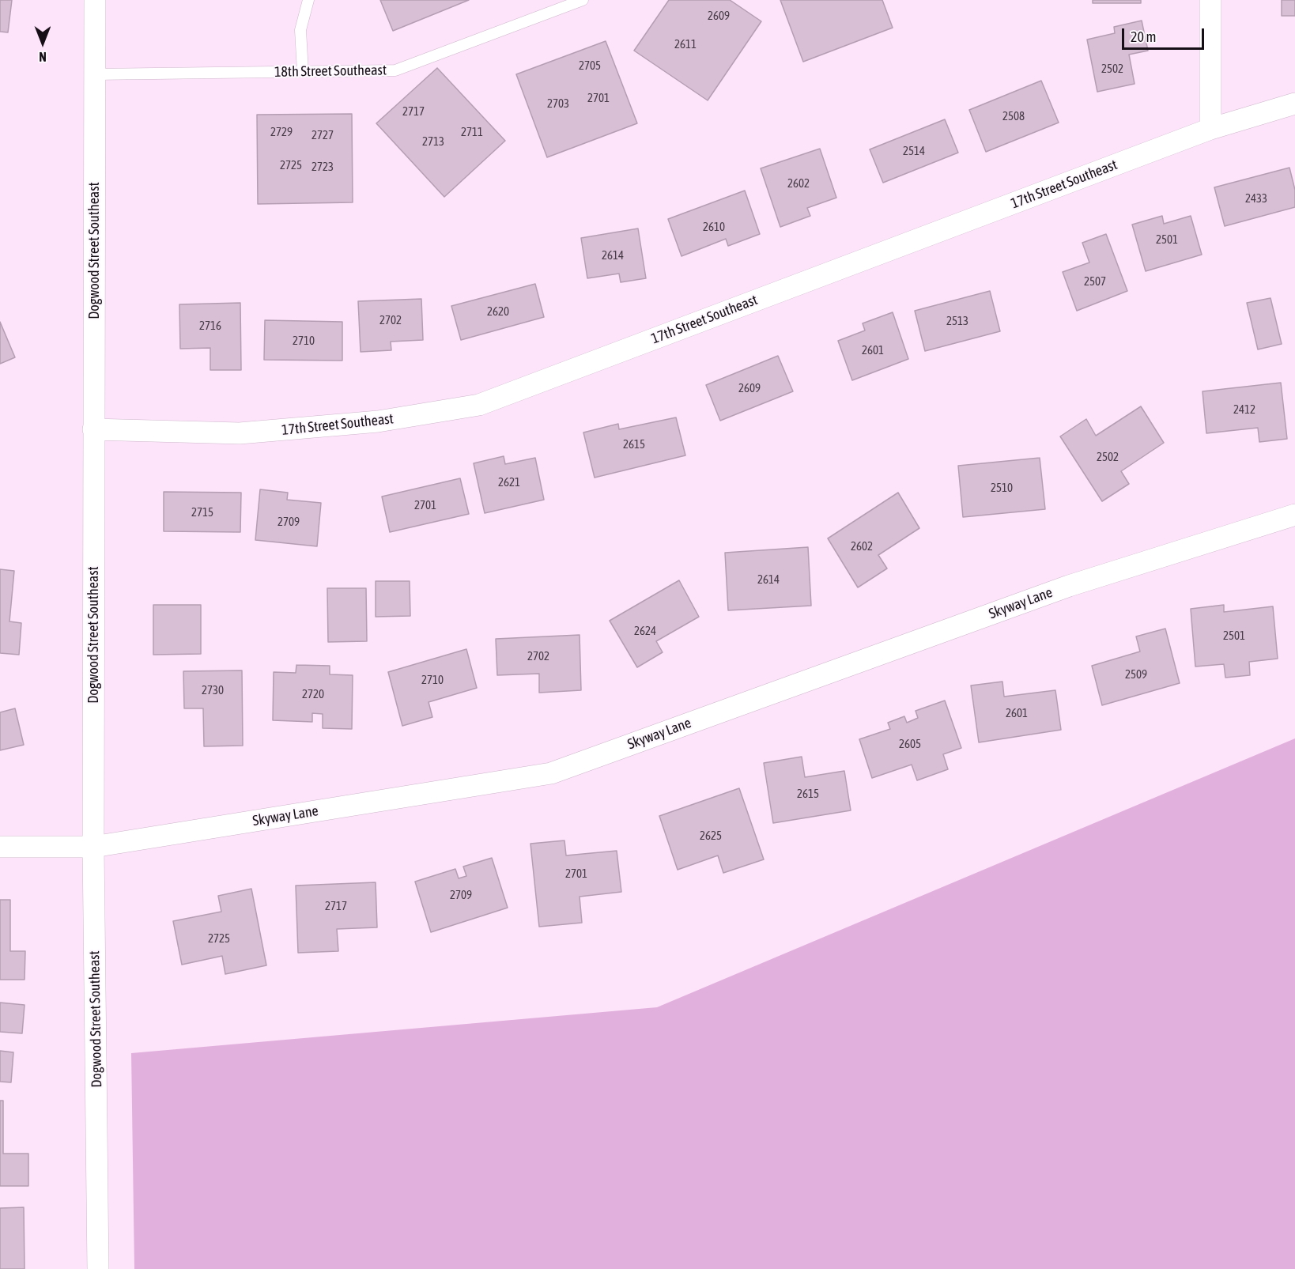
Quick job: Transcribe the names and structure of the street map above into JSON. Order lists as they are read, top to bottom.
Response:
{
  "streets": {
    "street": ["17th Street Southeast", "Dogwood Street Southeast", "Skyway Lane"],
    "lane": ["18th Street Southeast"]
  },
  "crossings": [
    ["18th Street Southeast", "Dogwood Street Southeast"],
    ["17th Street Southeast", "Dogwood Street Southeast"],
    ["Dogwood Street Southeast", "Skyway Lane"]
  ],
  "house_numbers": [
    "2609",
    "2611",
    "2705",
    "2502",
    "2701",
    "2703",
    "2717",
    "2508",
    "2729",
    "2711",
    "2727",
    "2713",
    "2514",
    "2725",
    "2723",
    "2602",
    "2433",
    "2610",
    "2501",
    "2614",
    "2507",
    "2620",
    "2702",
    "2513",
    "2716",
    "2710",
    "2601",
    "2609",
    "2412",
    "2615",
    "2502",
    "2621",
    "2510",
    "2701",
    "2715",
    "2709",
    "2602",
    "2614",
    "2624",
    "2501",
    "2702",
    "2509",
    "2710",
    "2730",
    "2720",
    "2601",
    "2605",
    "2615",
    "2625",
    "2701",
    "2709",
    "2717",
    "2725"
  ],
  "scale_bar": "20 m",
  "north": "bottom"
}
